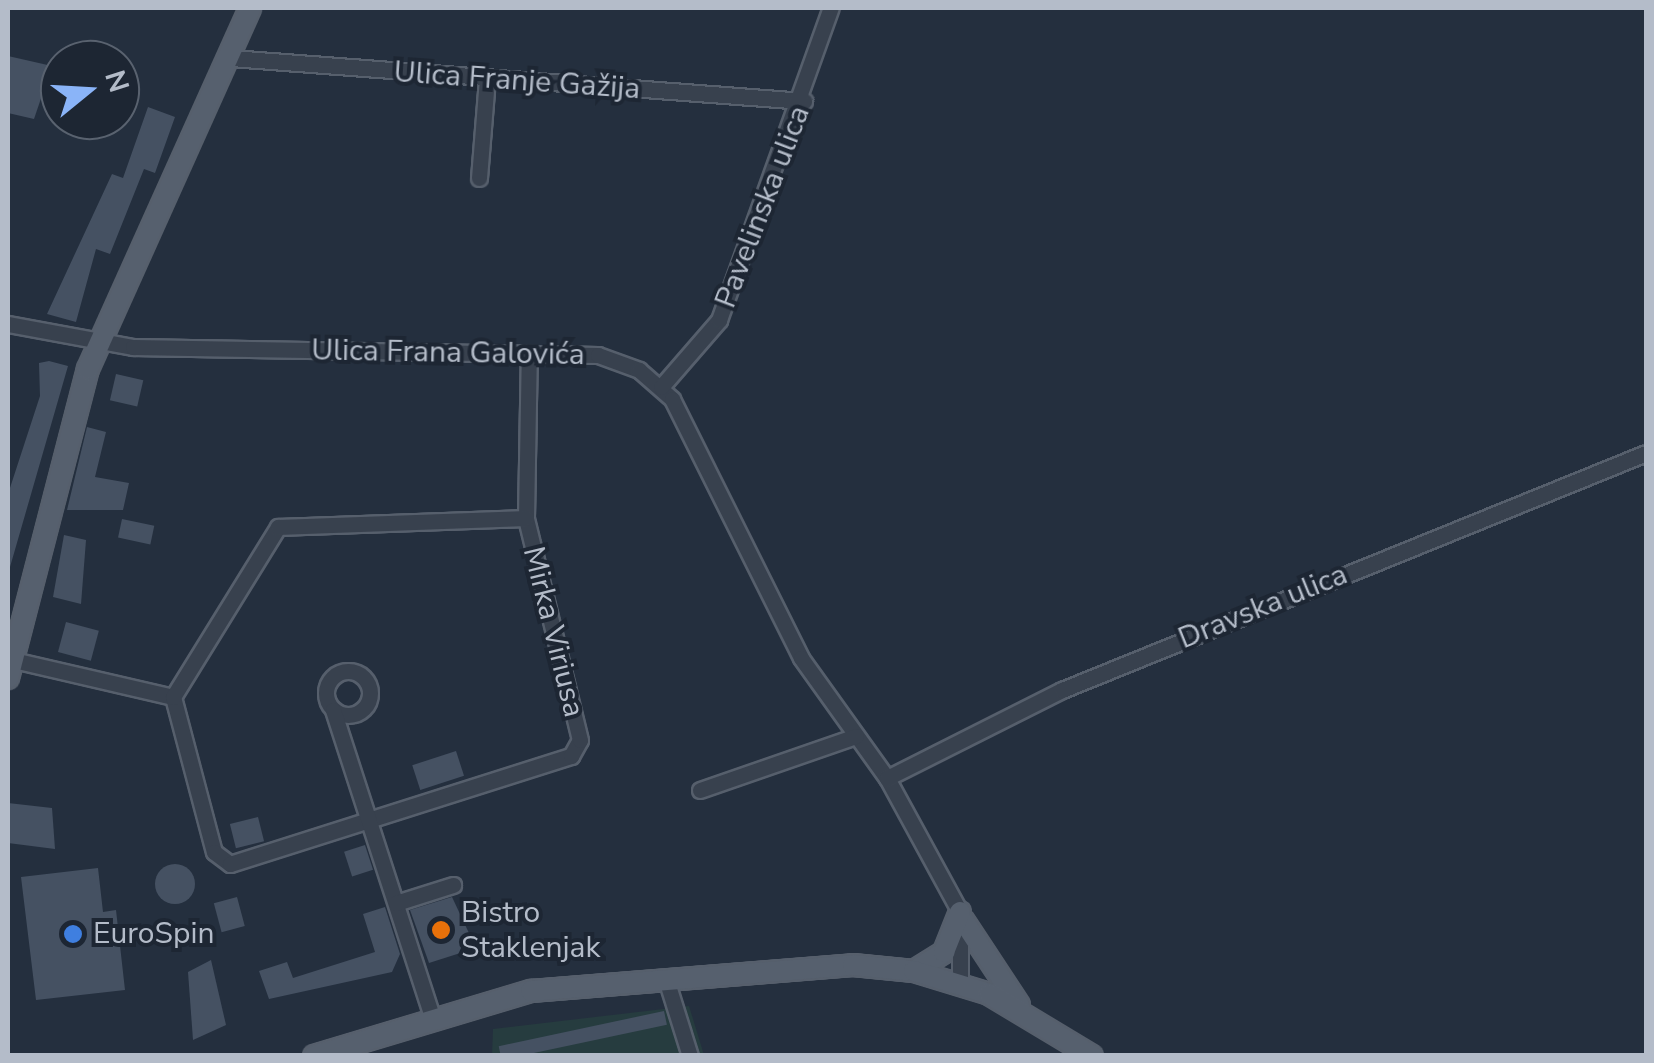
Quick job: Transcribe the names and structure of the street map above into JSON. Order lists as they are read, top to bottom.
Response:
{
  "streets": {
    "street": [
      "Ulica Franje Gažija",
      "Pavelinska ulica",
      "Ulica Frana Galovića",
      "Dravska ulica",
      "Mirka Viriusa"
    ]
  },
  "crossings": [
    ["Ulica Franje Gažija", "Pavelinska ulica"],
    ["Pavelinska ulica", "Ulica Frana Galovića"],
    ["Ulica Frana Galovića", "Mirka Viriusa"]
  ],
  "places": ["Bistro Staklenjak", "EuroSpin"],
  "north": "right"
}
